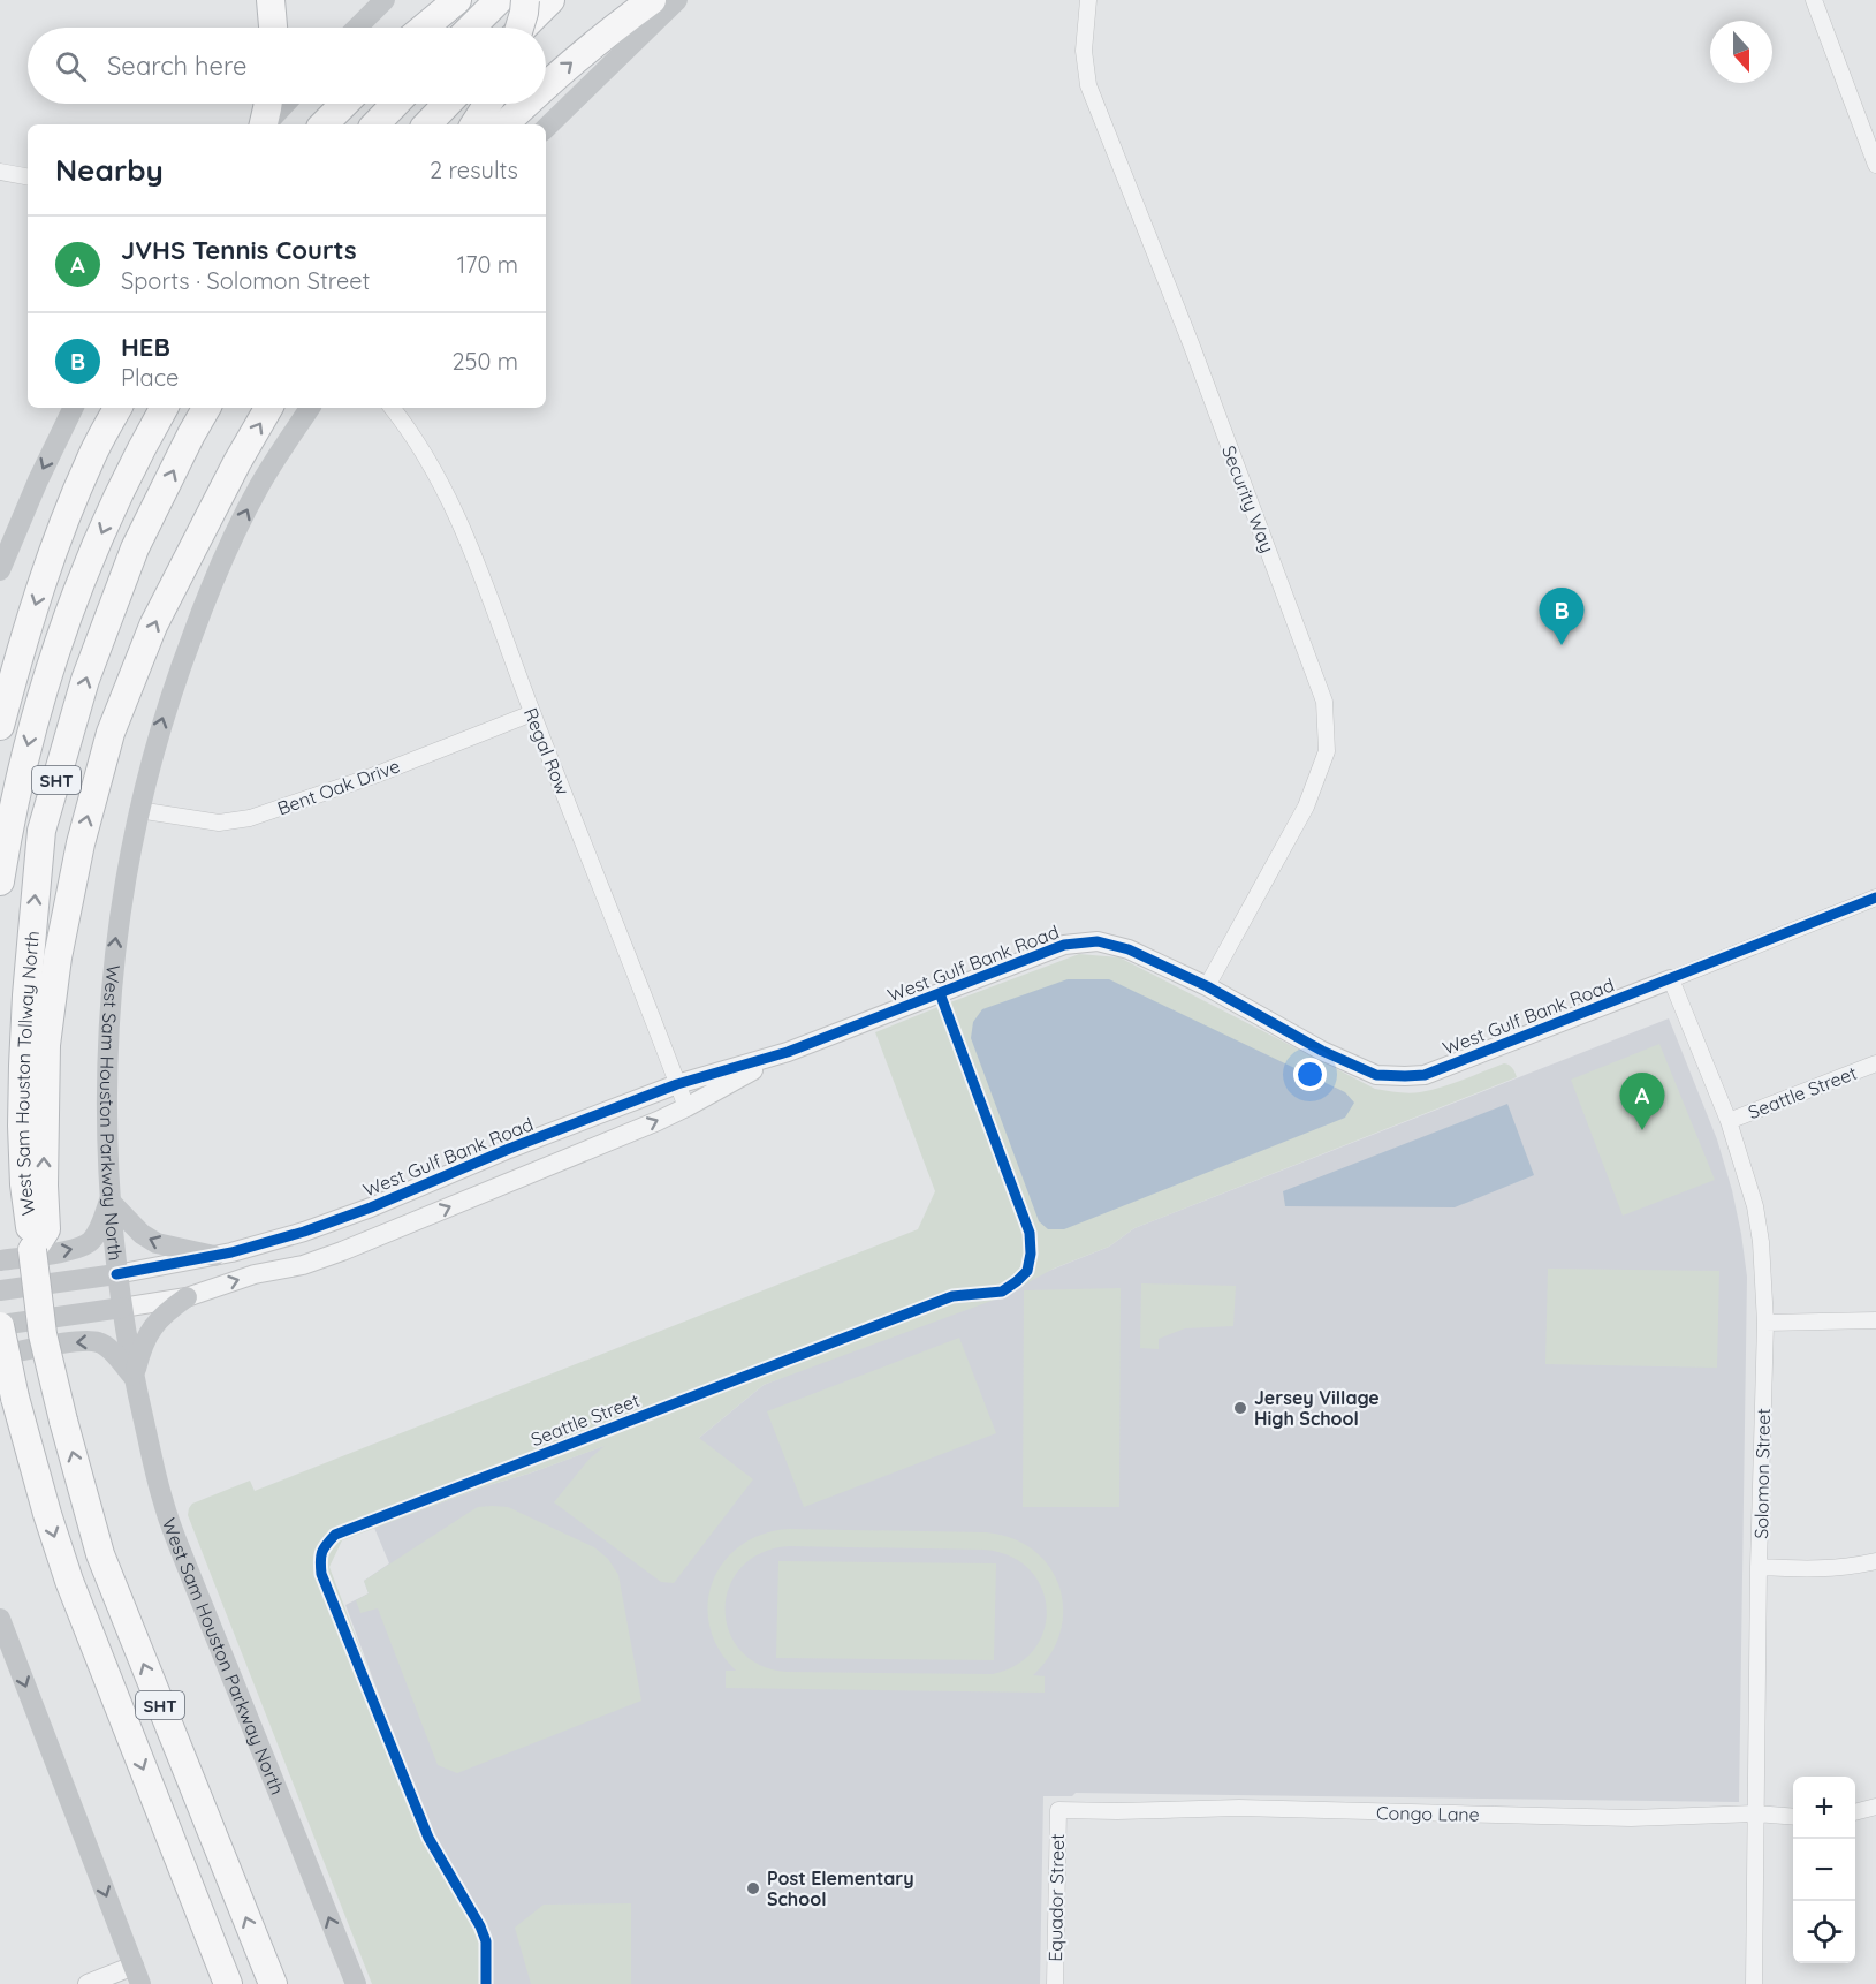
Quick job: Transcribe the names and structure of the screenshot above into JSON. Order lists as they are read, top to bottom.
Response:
{
  "streets": {
    "highway": ["SHT", "West Sam Houston Tollway North"],
    "main road": ["West Gulf Bank Road", "West Sam Houston Parkway North"],
    "street": [
      "Security Way",
      "Regal Row",
      "Bent Oak Drive",
      "Seattle Street",
      "Solomon Street",
      "Congo Lane",
      "Equador Street"
    ]
  },
  "crossings": [
    ["Security Way", "West Gulf Bank Road"],
    ["Regal Row", "Bent Oak Drive"],
    ["Regal Row", "West Gulf Bank Road"],
    ["SHT", "West Gulf Bank Road"],
    ["Bent Oak Drive", "West Sam Houston Parkway North"],
    ["West Gulf Bank Road", "West Sam Houston Parkway North"],
    ["West Gulf Bank Road", "Solomon Street"],
    ["Seattle Street", "Solomon Street"],
    ["Solomon Street", "Congo Lane"],
    ["Congo Lane", "Equador Street"]
  ],
  "one_way": ["West Sam Houston Parkway North"],
  "places": ["Jersey Village High School", "Post Elementary School"],
  "north": "bottom",
  "page": {
    "search": "Search here",
    "heading": ["Nearby", "2 results"],
    "list": [
      {
        "mark": "A",
        "name": "JVHS Tennis Courts",
        "note": "Sports · Solomon Street",
        "value": "170 m"
      },
      {
        "mark": "B",
        "name": "HEB",
        "note": "Place",
        "value": "250 m"
      }
    ],
    "pins": ["B", "A"],
    "map_buttons": ["+", "−"]
  }
}
